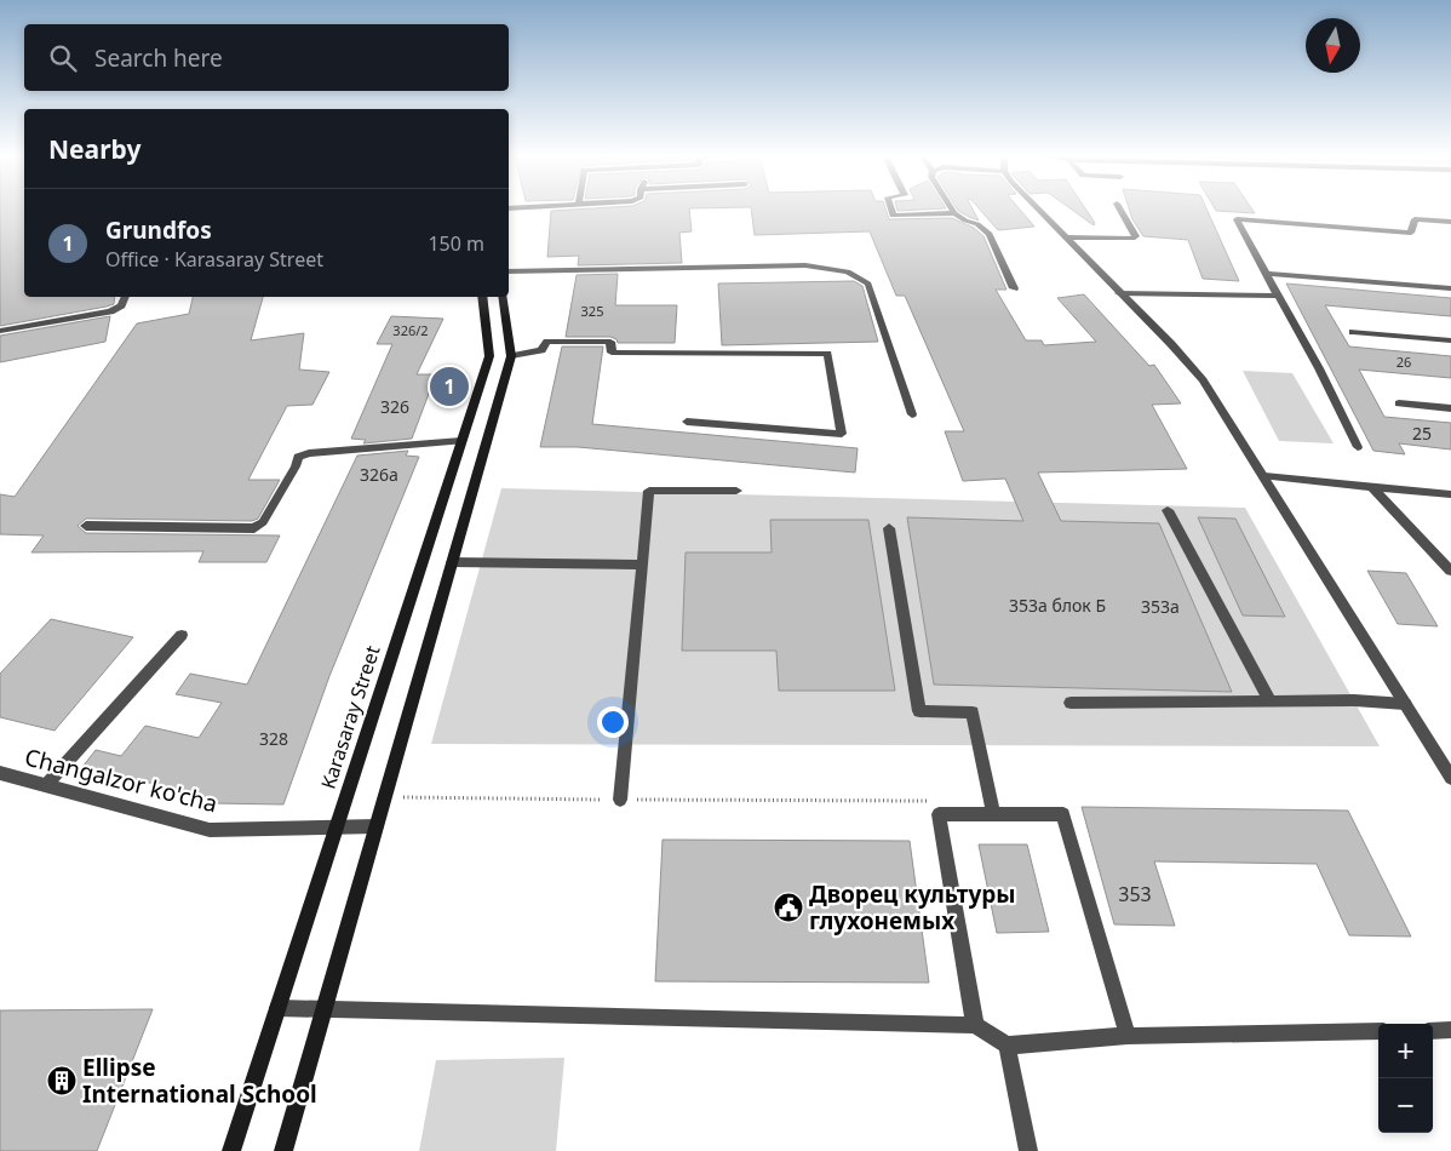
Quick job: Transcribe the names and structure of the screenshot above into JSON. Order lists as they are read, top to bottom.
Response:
{
  "streets": {
    "main road": ["Karasaray Street"],
    "street": ["Changalzor ko'cha"]
  },
  "crossings": [
    ["Karasaray Street", "Changalzor ko'cha"]
  ],
  "places": {
    "public building": ["Дворец культуры глухонемых"],
    "building": ["Ellipse International School"]
  },
  "house_numbers": [
    "325",
    "326/2",
    "26",
    "326",
    "25",
    "326a",
    "353а блок Б",
    "353а",
    "328",
    "353"
  ],
  "north": "bottom",
  "page": {
    "search": "Search here",
    "heading": "Nearby",
    "list": [
      {
        "mark": "1",
        "name": "Grundfos",
        "note": "Office · Karasaray Street",
        "value": "150 m"
      }
    ],
    "pins": "1",
    "map_buttons": ["+", "−"]
  }
}
